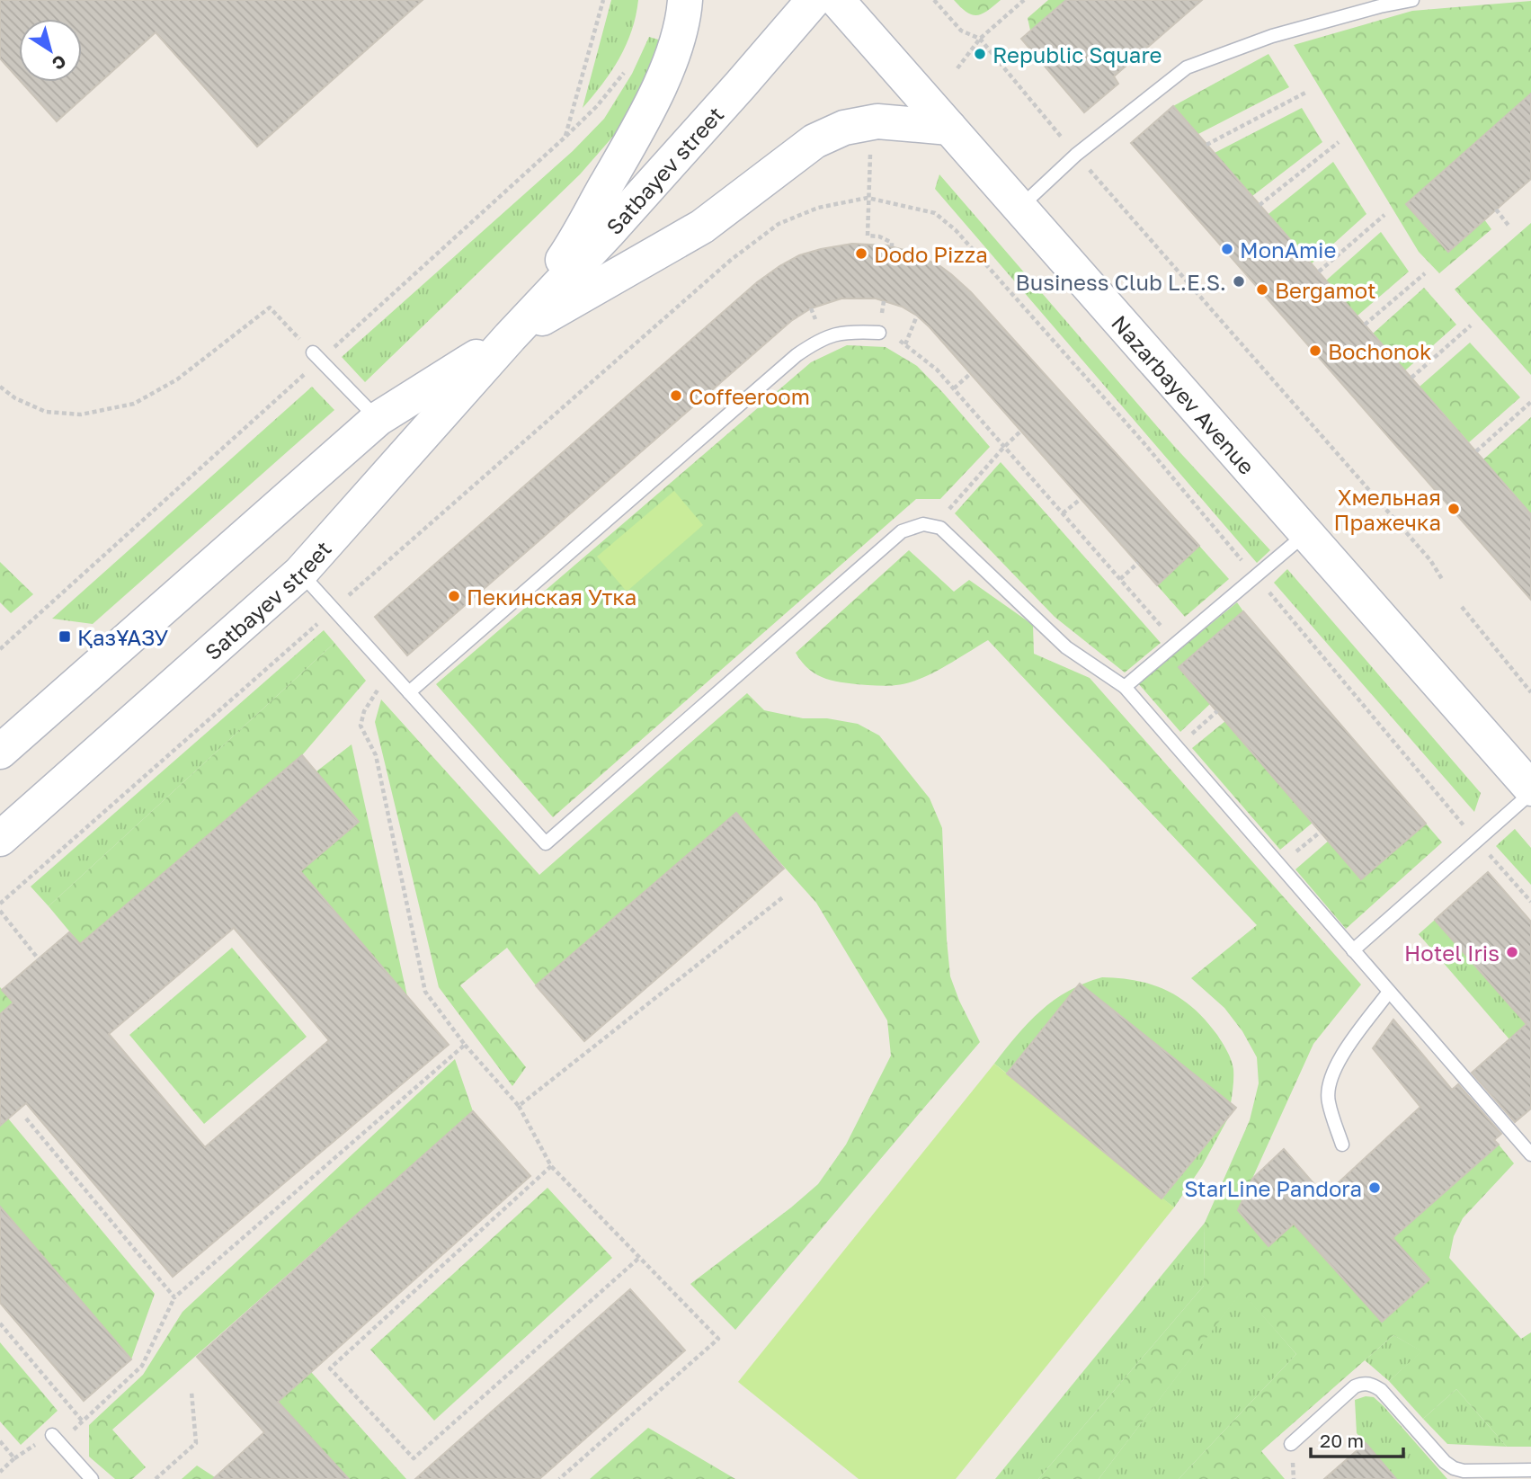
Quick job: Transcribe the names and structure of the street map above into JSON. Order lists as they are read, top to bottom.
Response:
{
  "streets": {
    "main road": ["Satbayev street", "Nazarbayev Avenue"]
  },
  "places": {
    "other": [
      "Republic Square",
      "MonAmie",
      "Dodo Pizza",
      "Business Club L.E.S.",
      "Bergamot",
      "Bochonok",
      "Coffeeroom",
      "Хмельная Пражечка",
      "Пекинская Утка",
      "Hotel Iris",
      "StarLine Pandora"
    ],
    "transit": ["ҚазҰАЗУ"]
  },
  "scale_bar": "20 m",
  "north": "bottom right"
}
